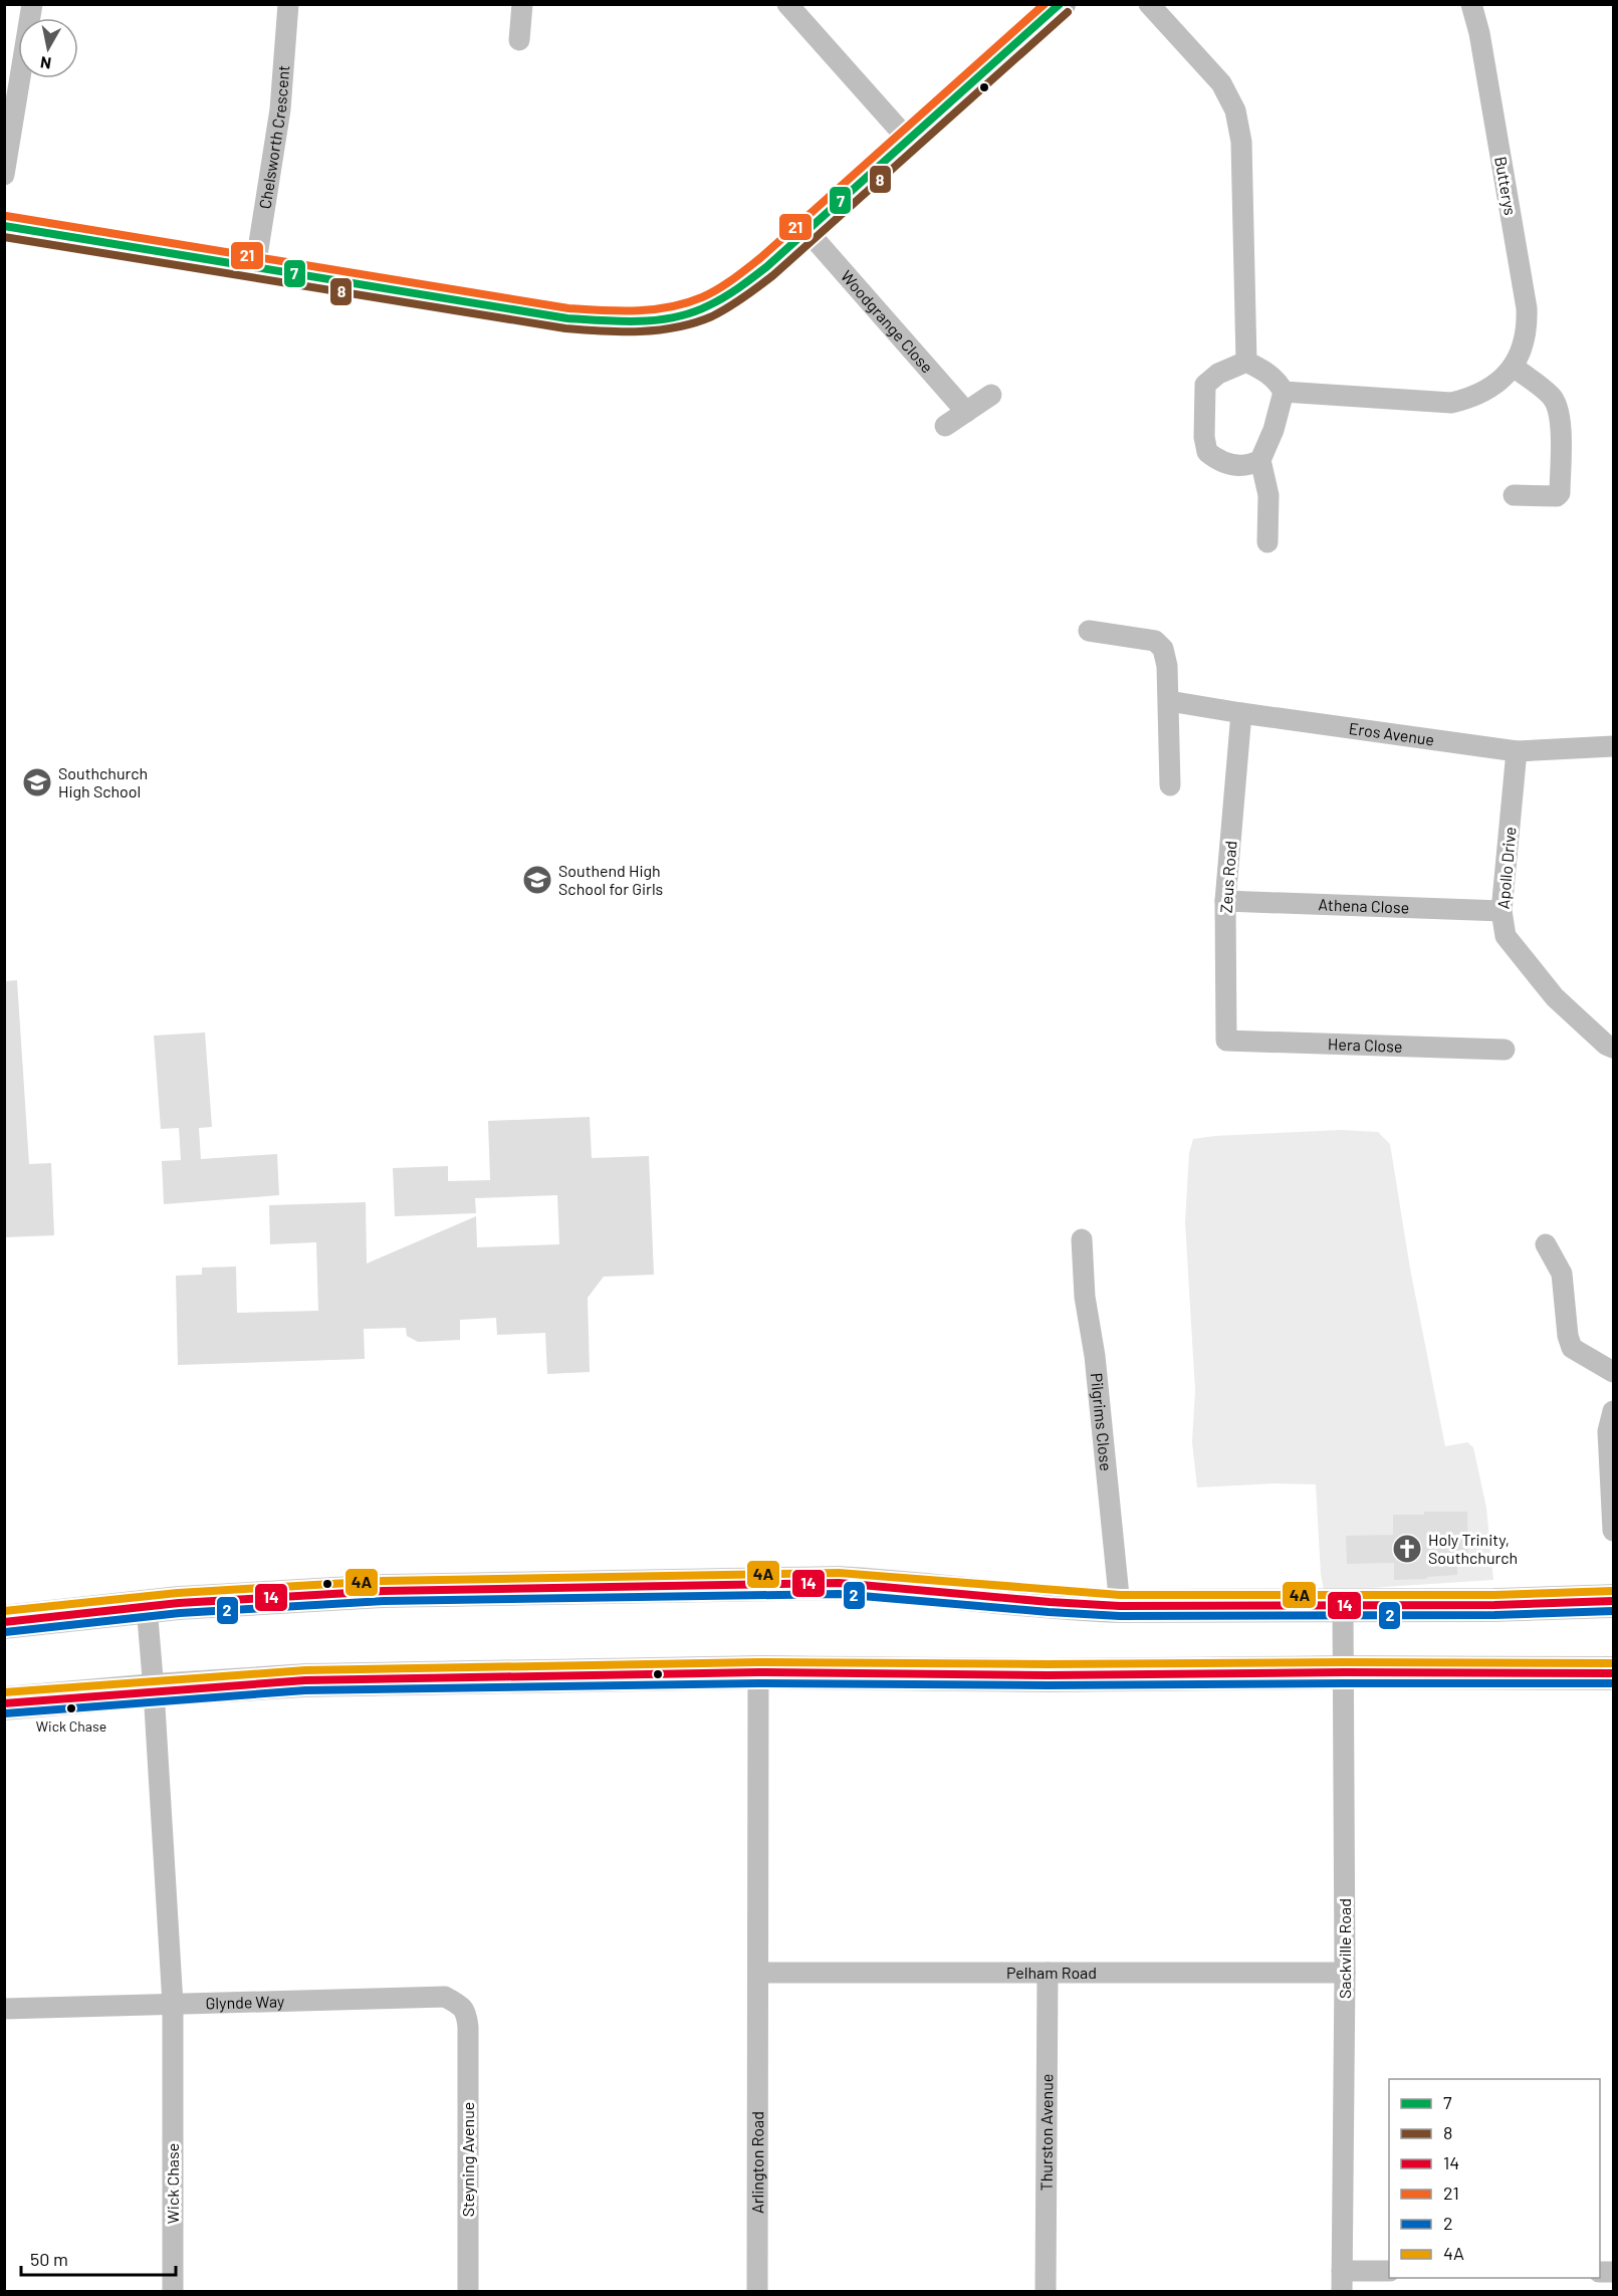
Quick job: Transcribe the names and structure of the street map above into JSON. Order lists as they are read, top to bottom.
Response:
{
  "streets": {
    "street": [
      "Chelsworth Crescent",
      "Butterys",
      "Woodgrange Close",
      "Eros Avenue",
      "Apollo Drive",
      "Zeus Road",
      "Athena Close",
      "Hera Close",
      "Pilgrims Close",
      "Sackville Road",
      "Pelham Road",
      "Glynde Way",
      "Thurston Avenue",
      "Steyning Avenue",
      "Arlington Road",
      "Wick Chase"
    ]
  },
  "crossings": [
    ["Eros Avenue", "Apollo Drive"],
    ["Eros Avenue", "Zeus Road"],
    ["Apollo Drive", "Athena Close"],
    ["Zeus Road", "Athena Close"],
    ["Zeus Road", "Hera Close"],
    ["Sackville Road", "Pelham Road"],
    ["Pelham Road", "Thurston Avenue"],
    ["Pelham Road", "Arlington Road"],
    ["Glynde Way", "Steyning Avenue"],
    ["Glynde Way", "Wick Chase"]
  ],
  "places": {
    "school or university": ["Southchurch High School", "Southend High School for Girls"],
    "church": ["Holy Trinity, Southchurch"],
    "other": ["Wick Chase"]
  },
  "lines": [
    "transit line 7",
    "transit line 21",
    "transit line 8",
    "transit line 4A",
    "transit line 14",
    "transit line 2"
  ],
  "legend": [
    "7",
    "8",
    "14",
    "21",
    "2",
    "4A"
  ],
  "scale_bar": "50 m",
  "north": "bottom"
}
